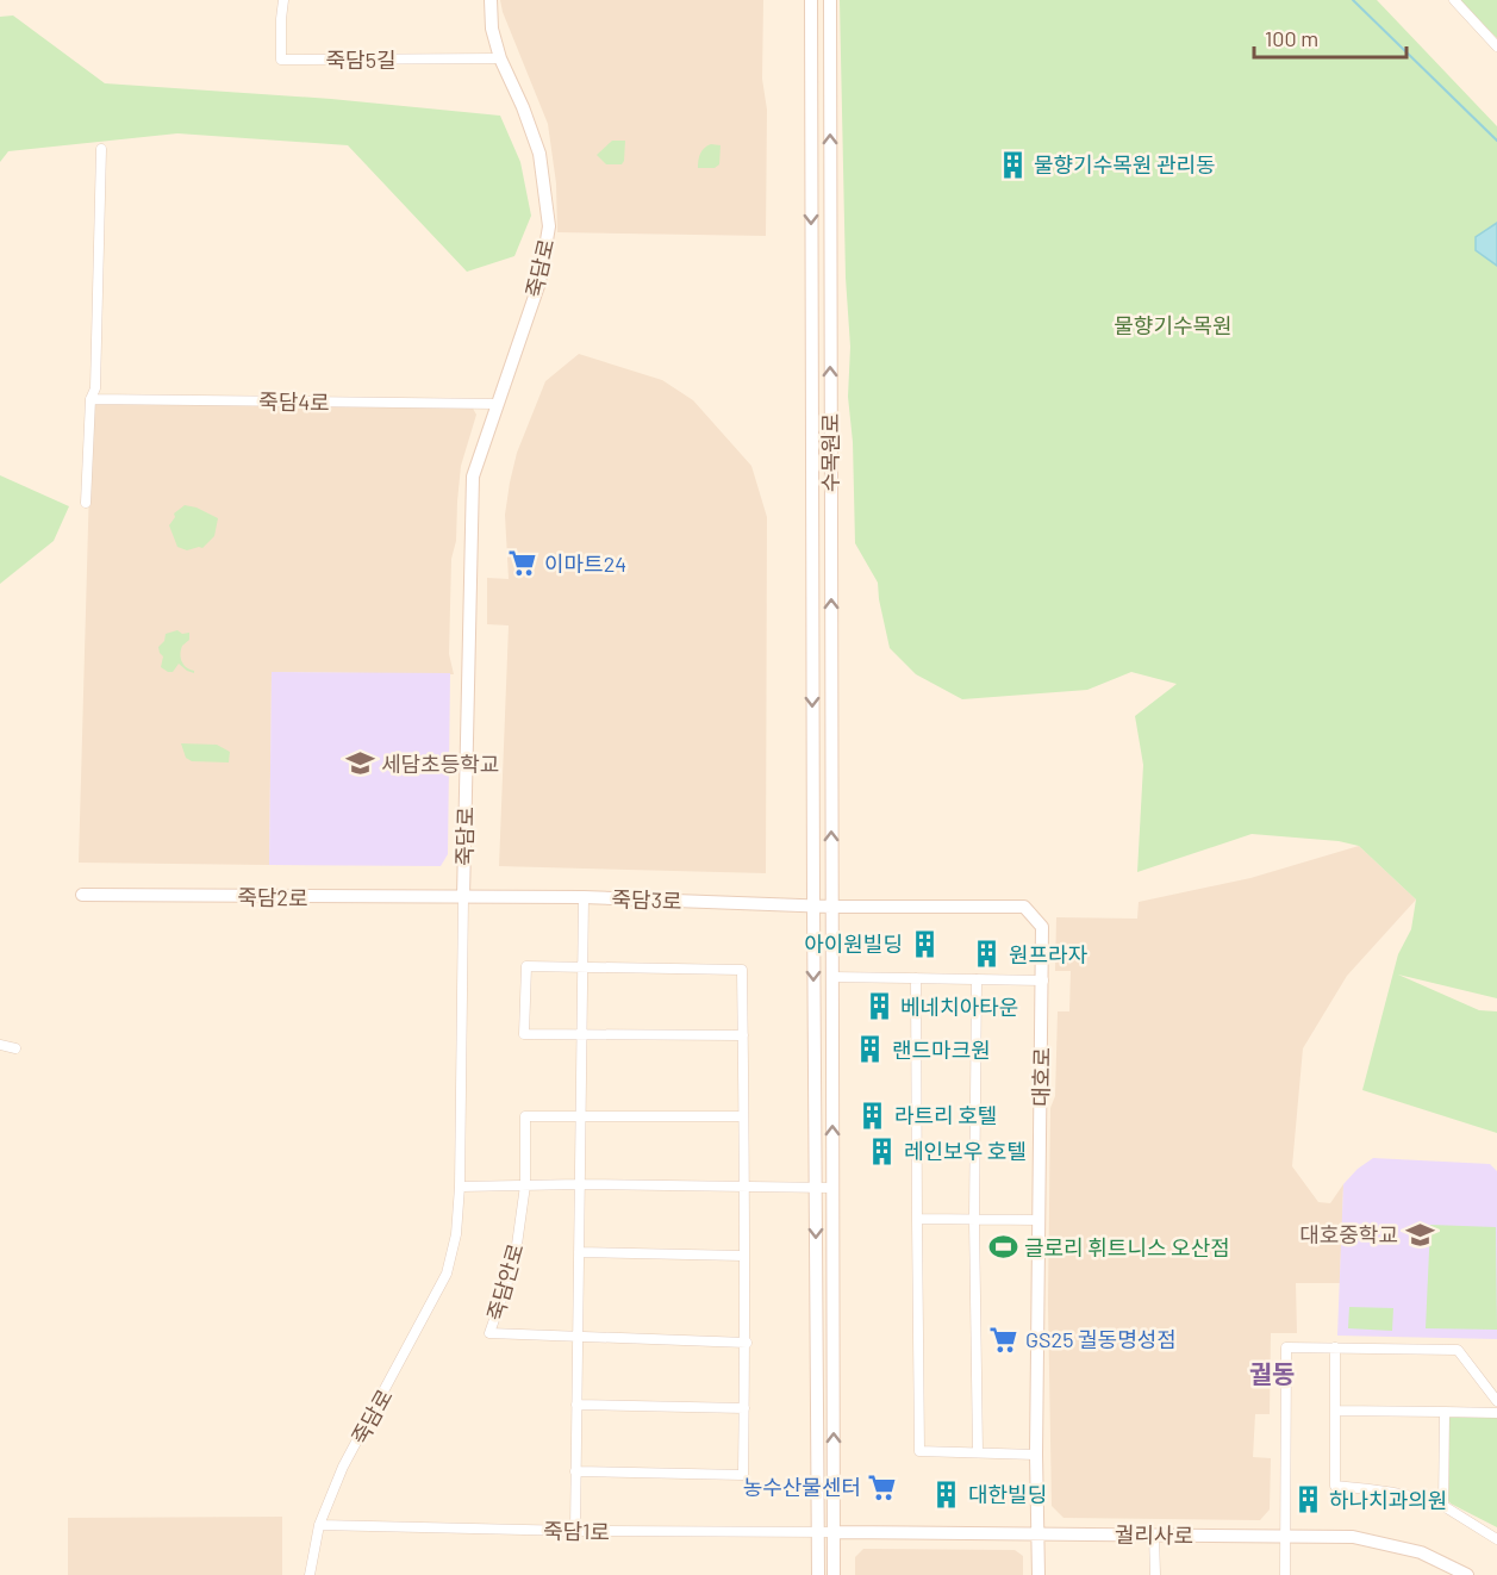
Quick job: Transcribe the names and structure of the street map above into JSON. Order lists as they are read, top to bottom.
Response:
{
  "streets": {
    "street": [
      "죽담5길",
      "죽담로",
      "죽담4로",
      "수목원로",
      "죽담2로",
      "죽담3로",
      "대호로",
      "죽담안로",
      "죽담1로",
      "궐리사로"
    ]
  },
  "crossings": [
    ["죽담5길", "죽담로"],
    ["죽담로", "죽담4로"],
    ["죽담로", "죽담2로"],
    ["죽담로", "죽담3로"],
    ["죽담로", "죽담1로"],
    ["수목원로", "죽담3로"],
    ["수목원로", "대호로"],
    ["수목원로", "죽담1로"],
    ["수목원로", "궐리사로"],
    ["죽담2로", "죽담3로"],
    ["죽담3로", "대호로"],
    ["대호로", "궐리사로"],
    ["죽담1로", "궐리사로"]
  ],
  "districts": ["궐동"],
  "parks": ["물향기수목원"],
  "places": {
    "building": [
      "물향기수목원 관리동",
      "아이원빌딩",
      "원프라자",
      "베네치아타운",
      "랜드마크원",
      "라트리 호텔",
      "레인보우 호텔",
      "대한빌딩",
      "하나치과의원"
    ],
    "supermarket": ["이마트24", "GS25 궐동명성점", "농수산물센터"],
    "school or university": ["세담초등학교", "대호중학교"],
    "sports": ["글로리 휘트니스 오산점"]
  },
  "scale_bar": "100 m"
}
